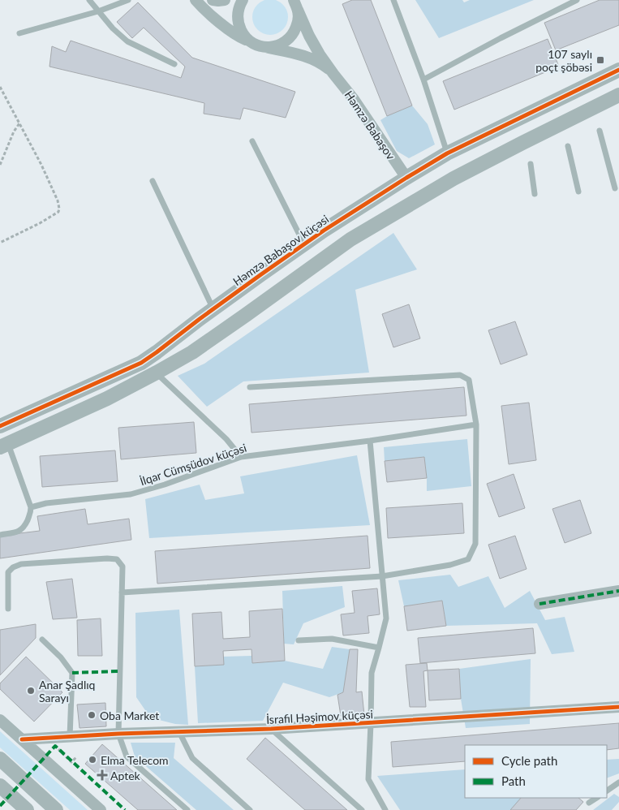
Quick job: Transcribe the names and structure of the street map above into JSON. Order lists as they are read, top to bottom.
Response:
{
  "streets": {
    "street": ["Həmzə Babaşov", "Həmzə Babaşov küçəsi", "İsrafil Həşimov küçəsi"],
    "lane": ["İlqar Cümşüdov küçəsi"]
  },
  "crossings": [
    ["Həmzə Babaşov", "Həmzə Babaşov küçəsi"]
  ],
  "places": {
    "transit": ["107 saylı poçt şöbəsi"],
    "other": ["Anar Şadlıq Sarayı", "Oba Market", "Elma Telecom"],
    "health": ["Aptek"]
  },
  "legend": ["Cycle path", "Path"]
}
